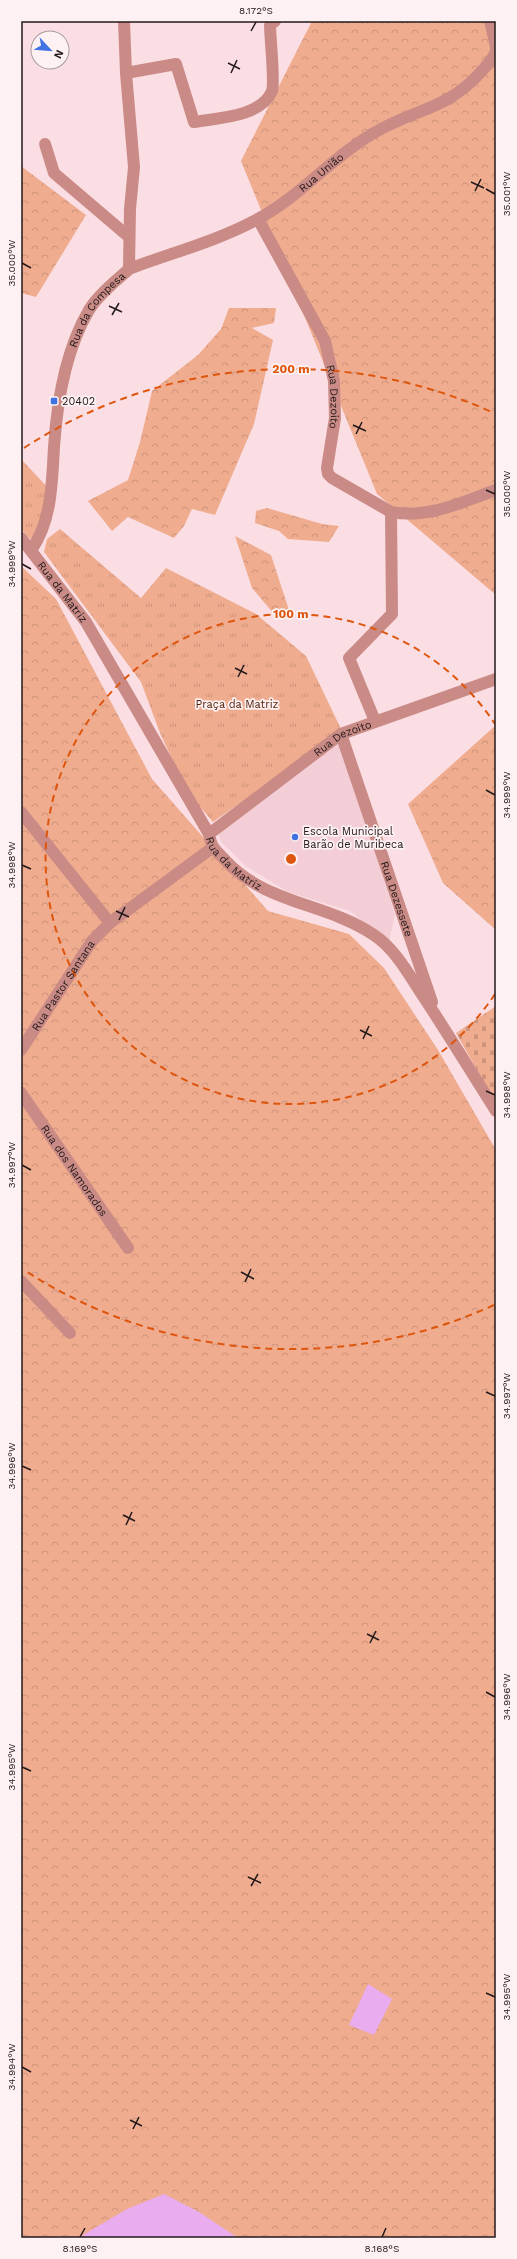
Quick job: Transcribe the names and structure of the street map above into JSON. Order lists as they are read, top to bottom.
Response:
{
  "streets": {
    "street": [
      "Rua União",
      "Rua da Compesa",
      "Rua Dezoito",
      "Rua da Matriz",
      "Rua Dezessete",
      "Rua Pastor Santana",
      "Rua dos Namorados"
    ]
  },
  "crossings": [
    ["Rua União", "Rua da Compesa"],
    ["Rua União", "Rua Dezoito"],
    ["Rua da Compesa", "Rua da Matriz"],
    ["Rua Dezoito", "Rua da Matriz"],
    ["Rua Dezoito", "Rua Dezessete"],
    ["Rua da Matriz", "Rua Dezessete"],
    ["Rua da Matriz", "Rua Pastor Santana"]
  ],
  "parks": ["Praça da Matriz"],
  "places": {
    "transit": ["20402"],
    "other": ["Escola Municipal Barão de Muribeca"]
  },
  "north": "bottom right",
  "coordinates": [
    "8.172°S",
    "35.001°W",
    "35.000°W",
    "34.999°W",
    "34.998°W",
    "34.997°W",
    "34.996°W",
    "34.995°W",
    "34.994°W",
    "8.169°S",
    "8.168°S"
  ],
  "rings": ["200 m", "100 m"]
}
